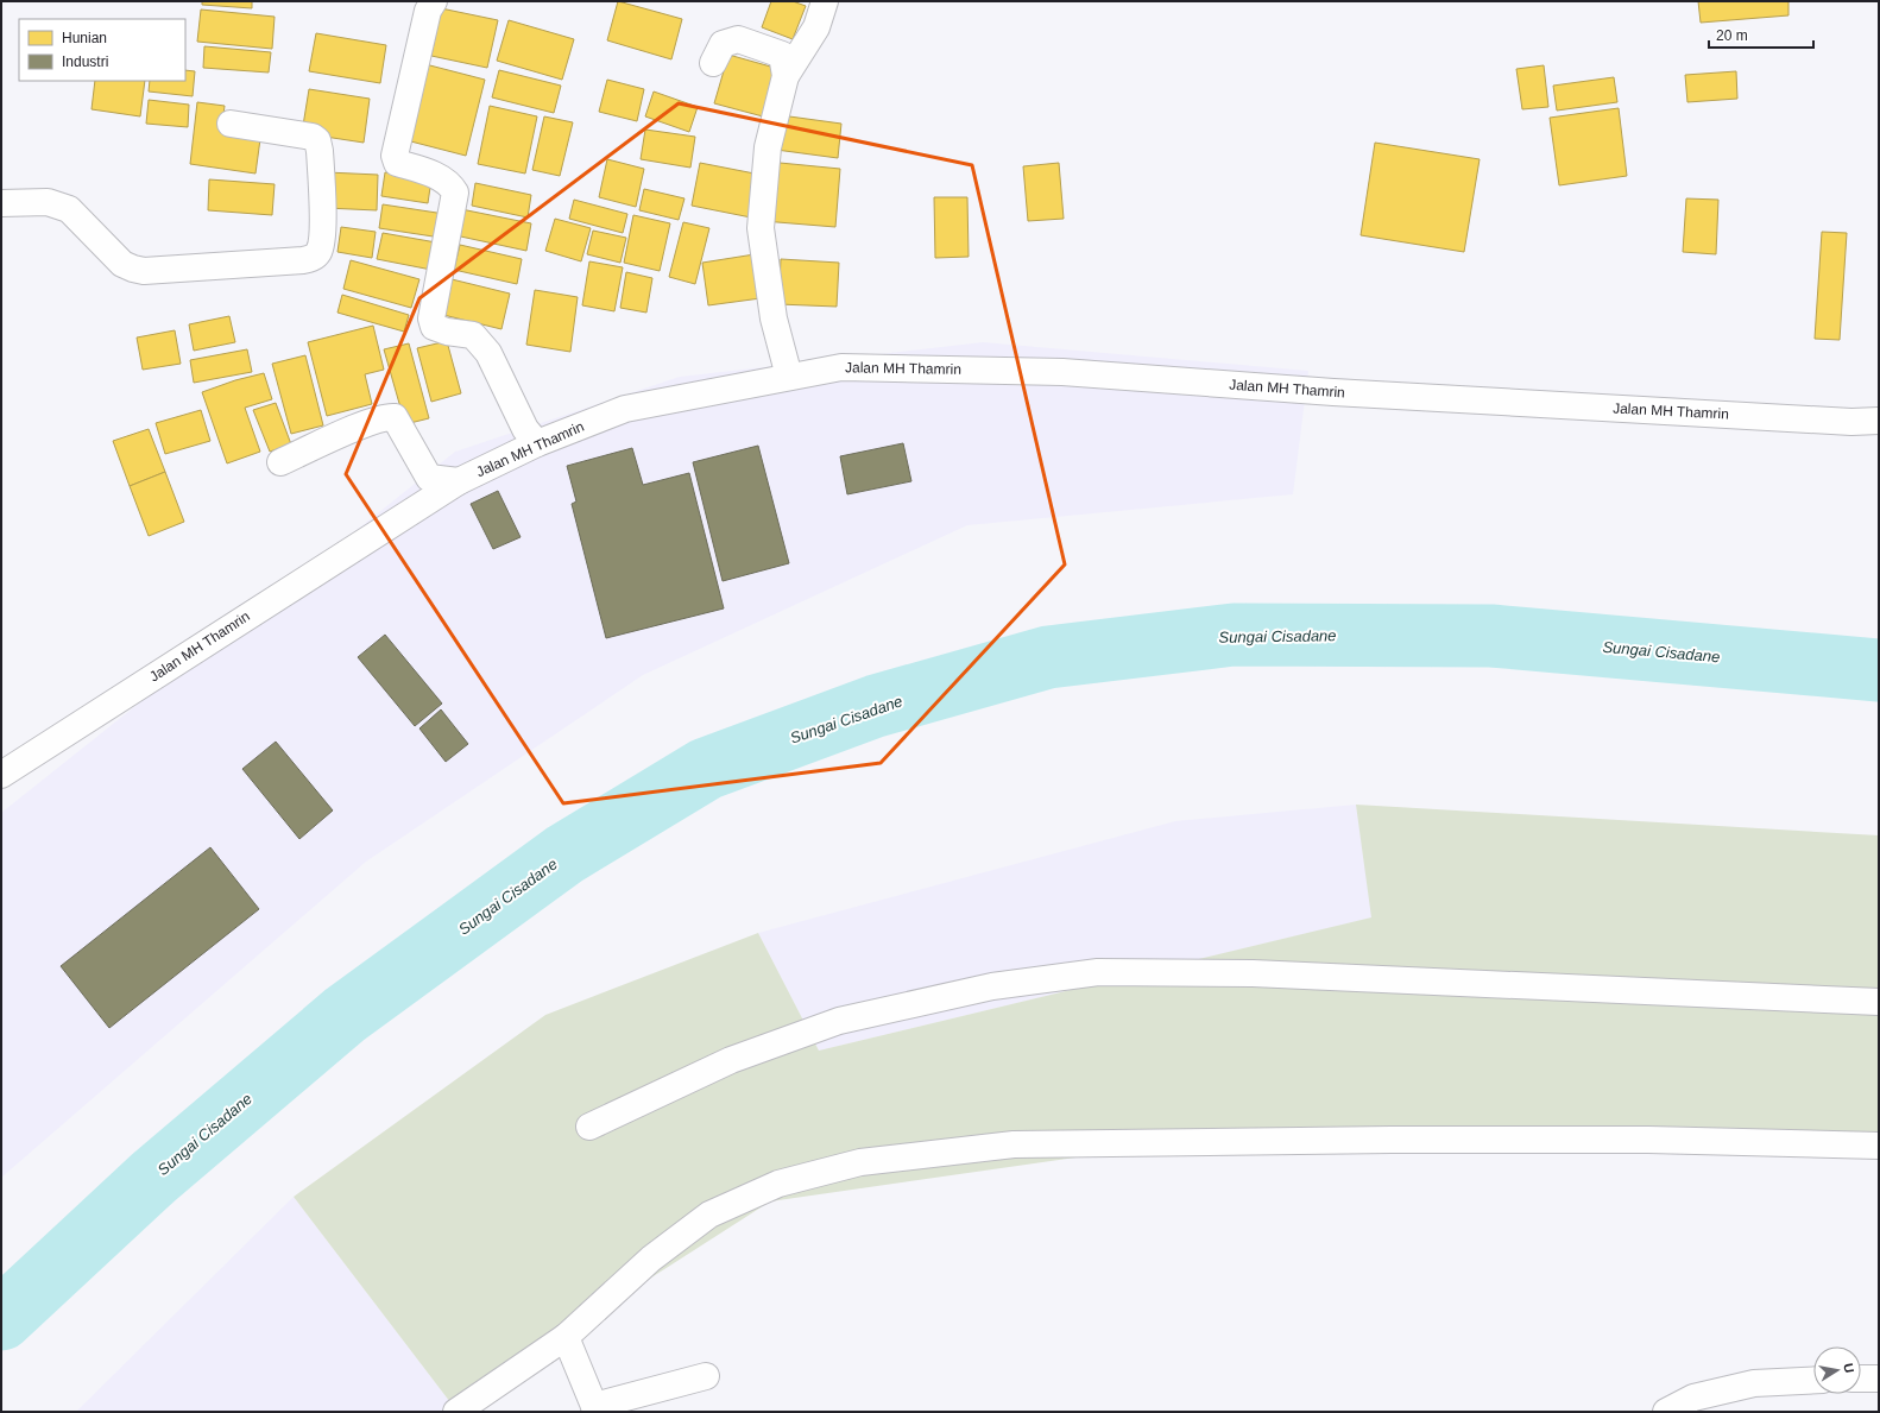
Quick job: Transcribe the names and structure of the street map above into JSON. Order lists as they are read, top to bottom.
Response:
{
  "streets": {
    "street": ["Jalan MH Thamrin"]
  },
  "water": ["Sungai Cisadane"],
  "legend": ["Hunian", "Industri"],
  "scale_bar": "20 m",
  "north": "right"
}
